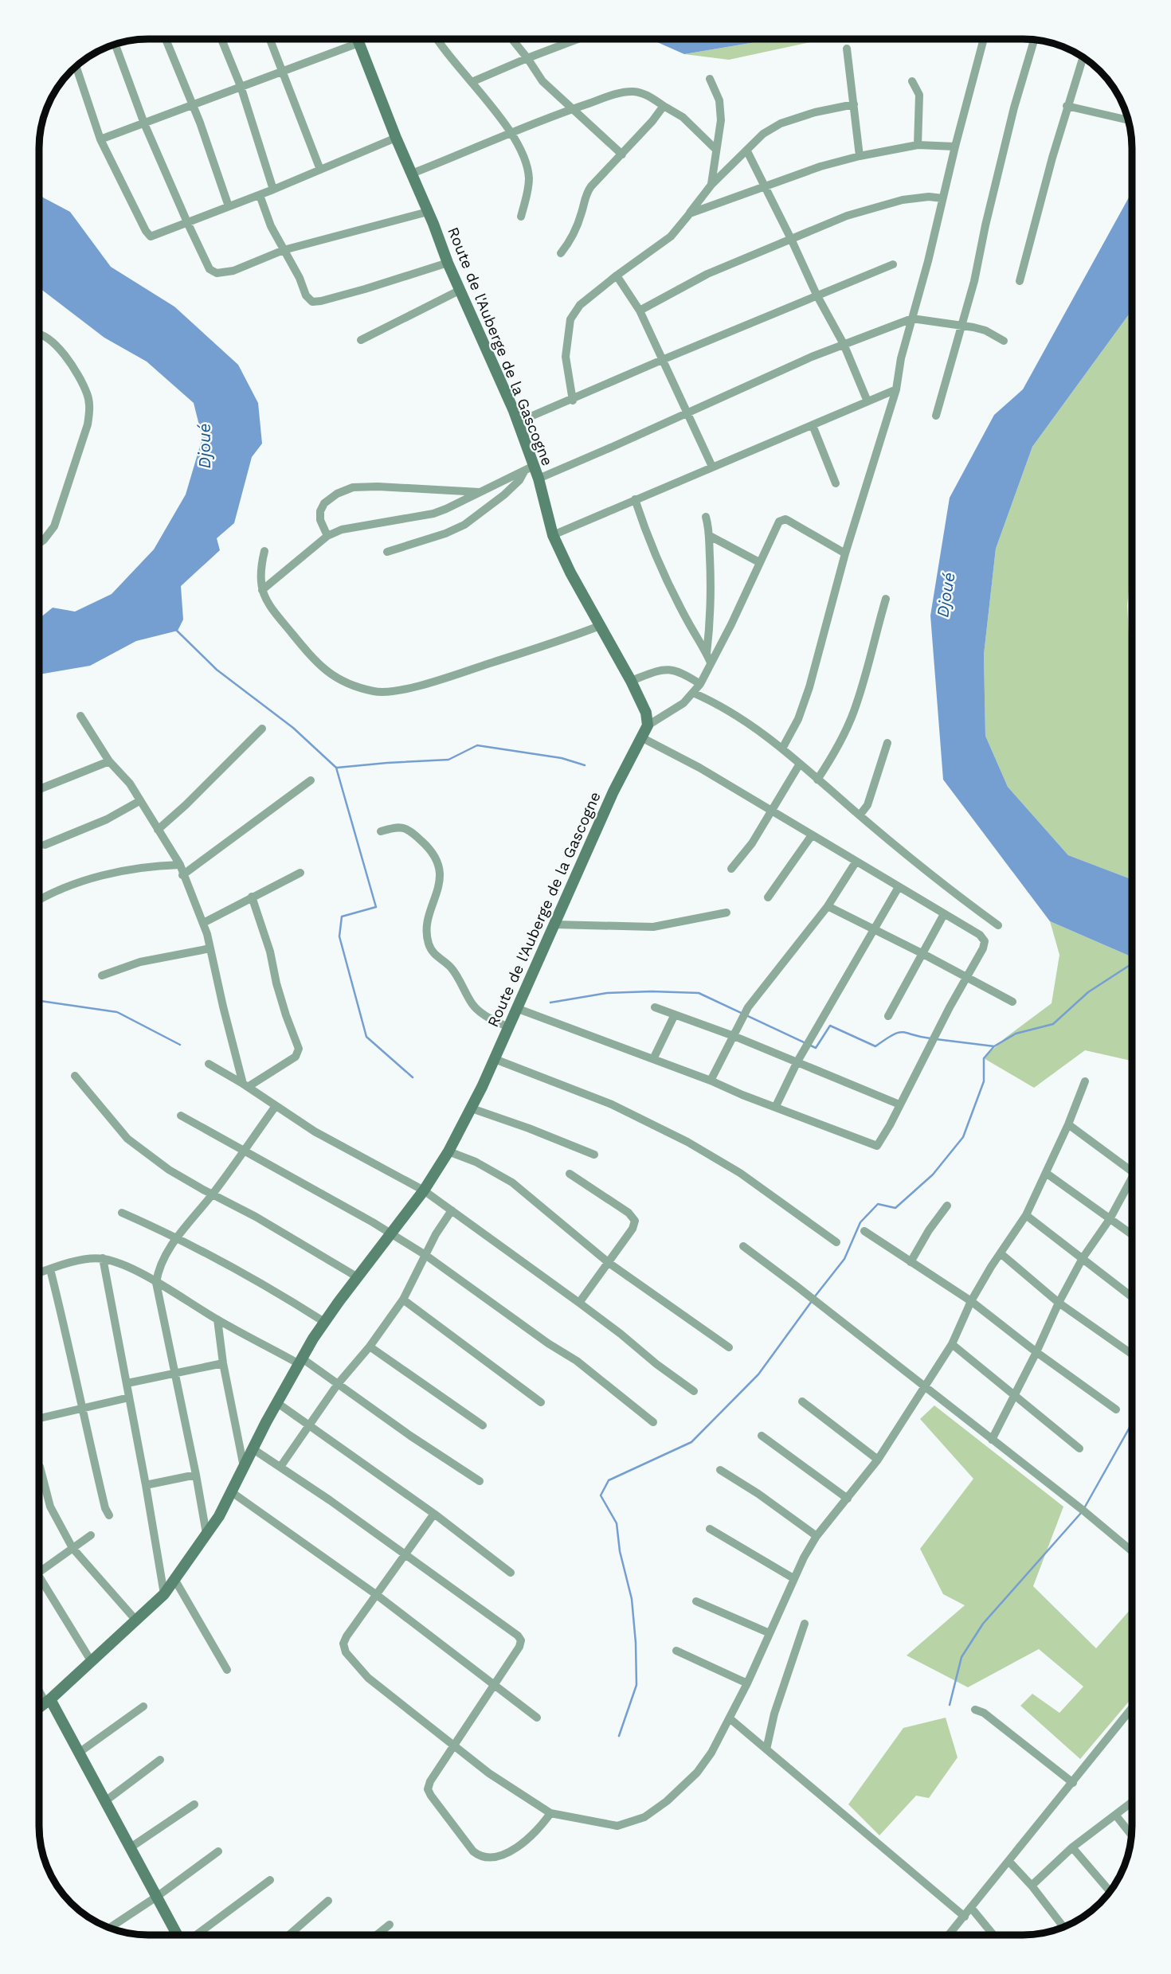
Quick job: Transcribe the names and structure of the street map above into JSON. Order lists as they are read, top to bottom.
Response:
{
  "streets": {
    "street": ["Route de l'Auberge de la Gascogne"]
  },
  "water": ["Djoué"]
}
